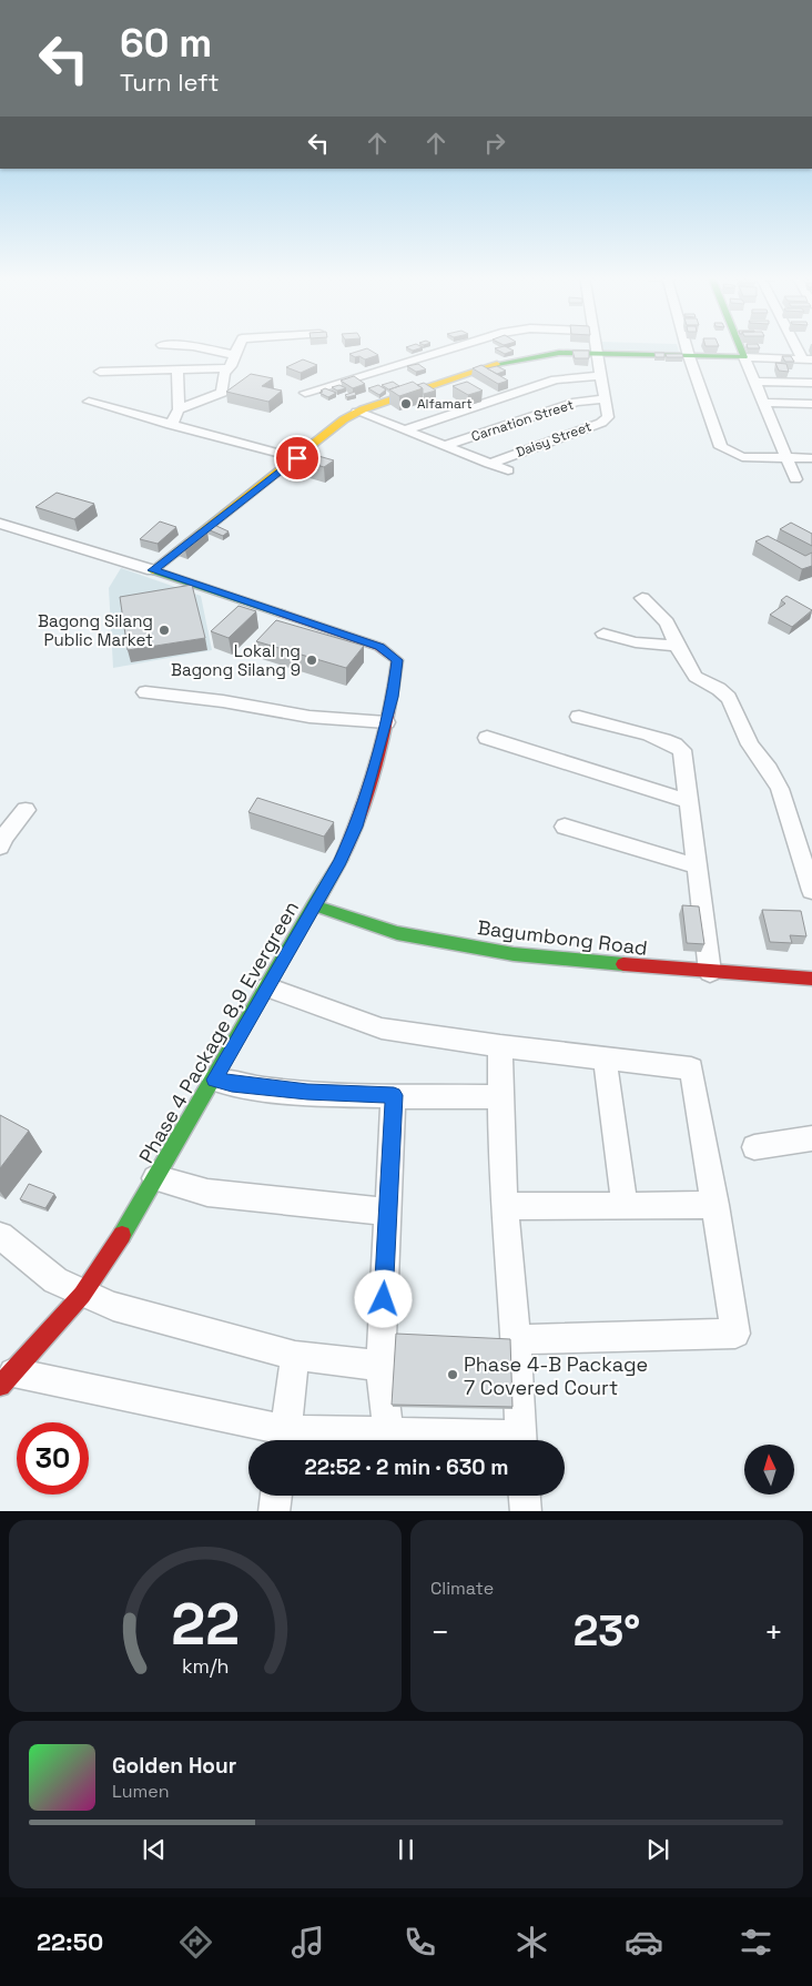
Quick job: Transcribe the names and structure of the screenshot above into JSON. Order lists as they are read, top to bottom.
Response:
{
  "streets": {
    "street": [
      "Carnation Street",
      "Daisy Street",
      "Bagumbong Road",
      "Phase 4 Package 8,9 Evergreen"
    ]
  },
  "crossings": [
    ["Carnation Street", "Daisy Street"],
    ["Bagumbong Road", "Phase 4 Package 8,9 Evergreen"]
  ],
  "places": [
    "Alfamart",
    "Bagong Silang Public Market",
    "Lokal ng Bagong Silang 9",
    "Phase 4-B Package 7 Covered Court"
  ],
  "north": "top",
  "page": {
    "turn": ["60 m", "Turn left"],
    "limit": "30",
    "trip": "22:52 · 2 min · 630 m",
    "tile": "Climate",
    "heat": ["−", "23°", "+"],
    "song": ["Golden Hour", "Lumen"],
    "tabs": "22:50",
    "gauge": ["22", "km/h"]
  }
}
